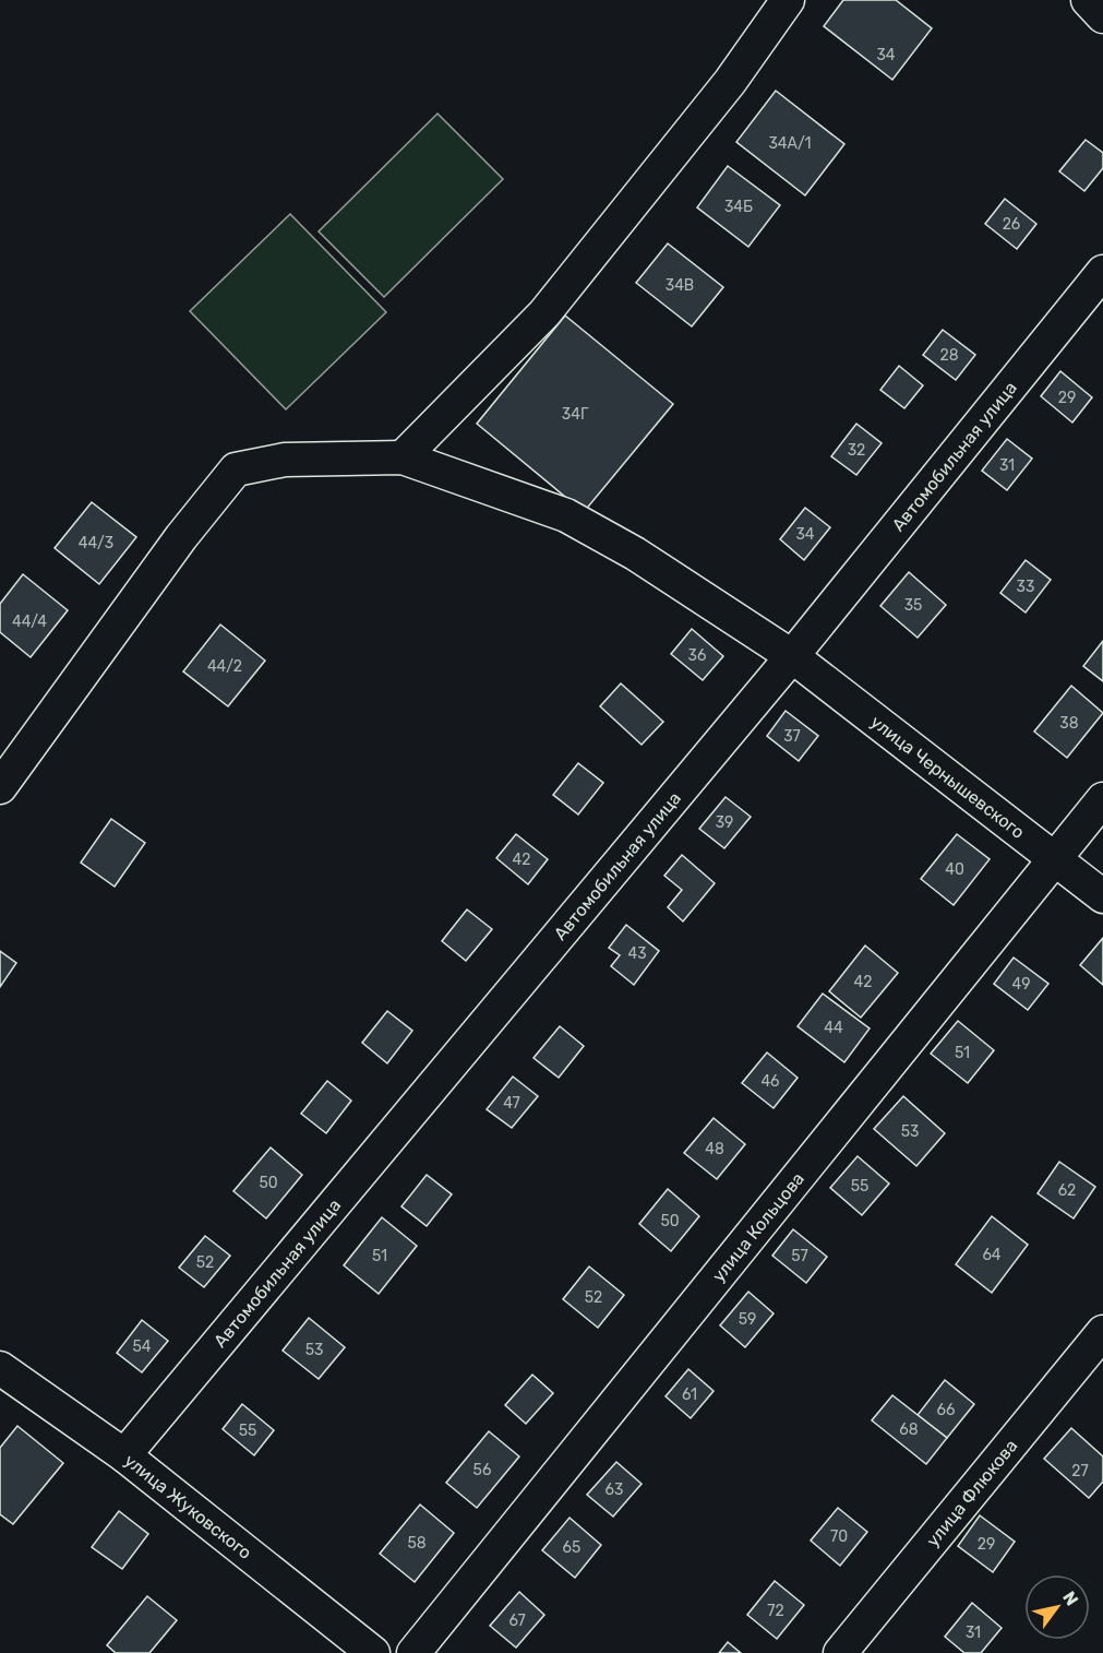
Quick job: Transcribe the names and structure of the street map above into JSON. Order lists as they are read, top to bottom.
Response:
{
  "streets": {
    "street": [
      "Автомобильная улица",
      "улица Чернышевского",
      "улица Кольцова",
      "улица Флюкова",
      "улица Жуковского"
    ]
  },
  "crossings": [
    ["Автомобильная улица", "улица Чернышевского"],
    ["Автомобильная улица", "улица Жуковского"],
    ["улица Чернышевского", "улица Кольцова"]
  ],
  "house_numbers": [
    "34",
    "34А/1",
    "34Б",
    "26",
    "34В",
    "28",
    "29",
    "34Г",
    "32",
    "31",
    "34",
    "44/3",
    "33",
    "35",
    "44/4",
    "36",
    "44/2",
    "38",
    "37",
    "39",
    "42",
    "40",
    "43",
    "42",
    "49",
    "44",
    "51",
    "46",
    "47",
    "53",
    "48",
    "50",
    "55",
    "62",
    "50",
    "64",
    "51",
    "57",
    "52",
    "52",
    "59",
    "54",
    "53",
    "61",
    "66",
    "68",
    "55",
    "56",
    "27",
    "63",
    "70",
    "58",
    "29",
    "65",
    "72",
    "67",
    "31"
  ],
  "north": "top right"
}
